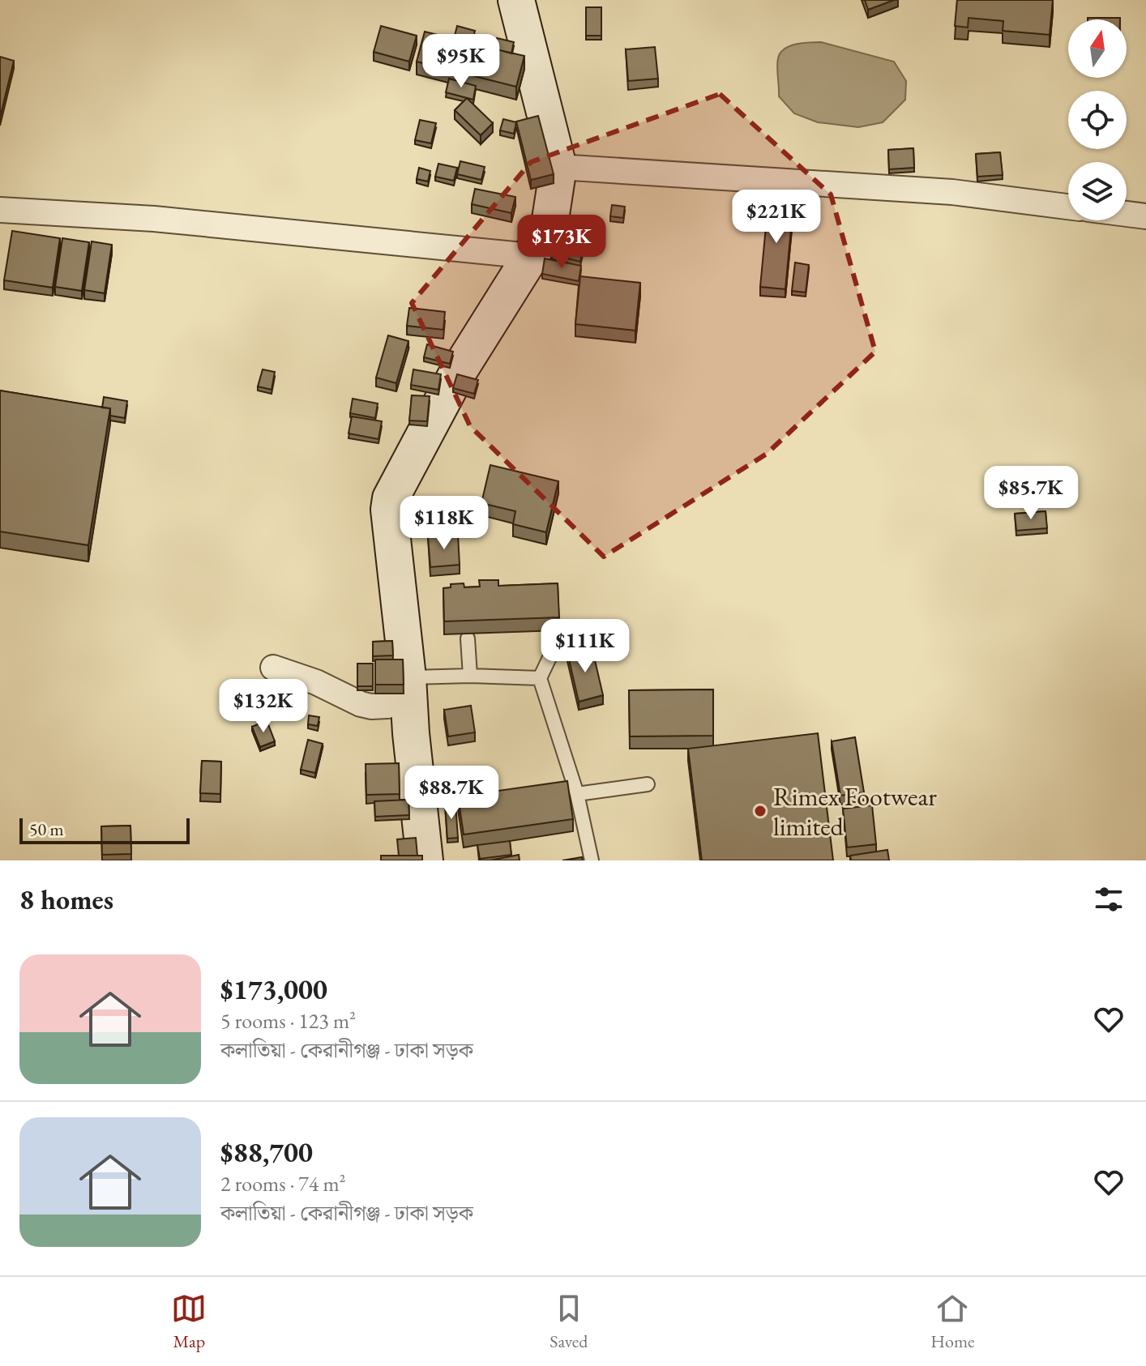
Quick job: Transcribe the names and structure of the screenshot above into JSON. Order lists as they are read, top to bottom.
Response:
{
  "places": ["Rimex Footwear limited"],
  "scale_bar": "50 m",
  "north": "top",
  "page": {
    "price": [
      "$95K",
      "$221K",
      "$173K",
      "$85.7K",
      "$118K",
      "$111K",
      "$132K",
      "$88.7K"
    ],
    "scale": "50 m",
    "heading": "8 homes",
    "list": [
      {
        "name": "$173,000",
        "note": "5 rooms · 123 m² · কলাতিয়া - কেরানীগঞ্জ - ঢাকা সড়ক"
      },
      {
        "name": "$88,700",
        "note": "2 rooms · 74 m² · কলাতিয়া - কেরানীগঞ্জ - ঢাকা সড়ক"
      }
    ],
    "tabs": ["Map", "Saved", "Home"]
  }
}
